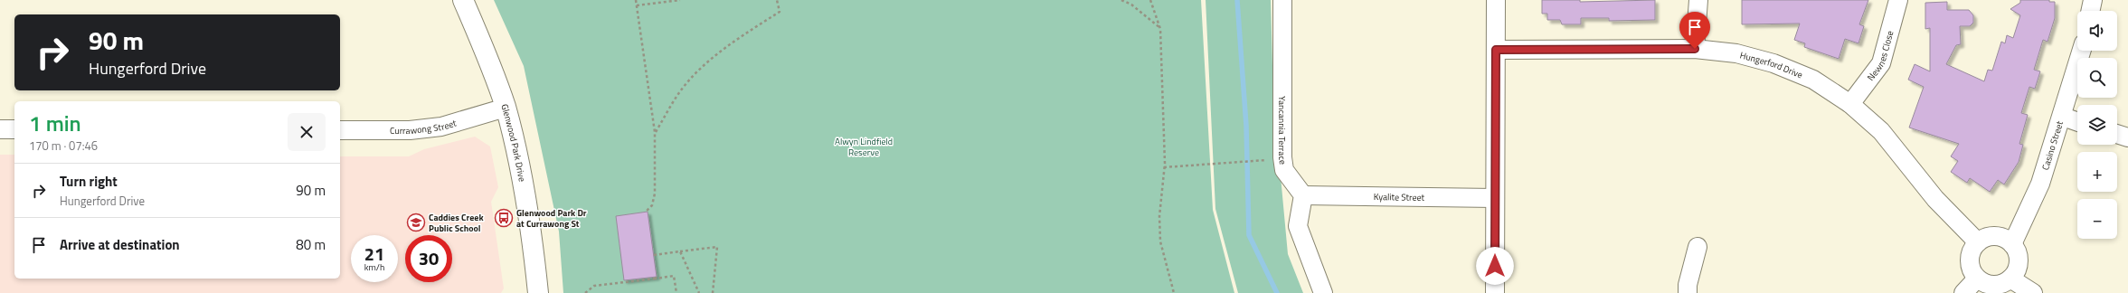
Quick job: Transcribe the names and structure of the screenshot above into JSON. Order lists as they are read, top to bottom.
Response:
{
  "streets": {
    "street": [
      "Newnes Close",
      "Hungerford Drive",
      "Currawong Street",
      "Yancannia Terrace",
      "Glenwood Park Drive",
      "Casino Street",
      "Kyalite Street"
    ]
  },
  "crossings": [
    ["Newnes Close", "Hungerford Drive"],
    ["Hungerford Drive", "Casino Street"],
    ["Currawong Street", "Glenwood Park Drive"],
    ["Yancannia Terrace", "Kyalite Street"]
  ],
  "parks": ["Alwyn Lindfield Reserve"],
  "places": {
    "bus stop": ["Glenwood Park Dr at Currawong St"],
    "school or university": ["Caddies Creek Public School"]
  },
  "page": {
    "map_buttons": ["+", "−"],
    "turn": ["90 m", "Hungerford Drive"],
    "heading": ["1 min", "170 m · 07:46"],
    "list": [
      {
        "name": "Turn right",
        "note": "Hungerford Drive",
        "value": "90 m"
      },
      {
        "name": "Arrive at destination",
        "value": "80 m"
      }
    ],
    "speed": "21 km/h",
    "limit": "30"
  }
}
